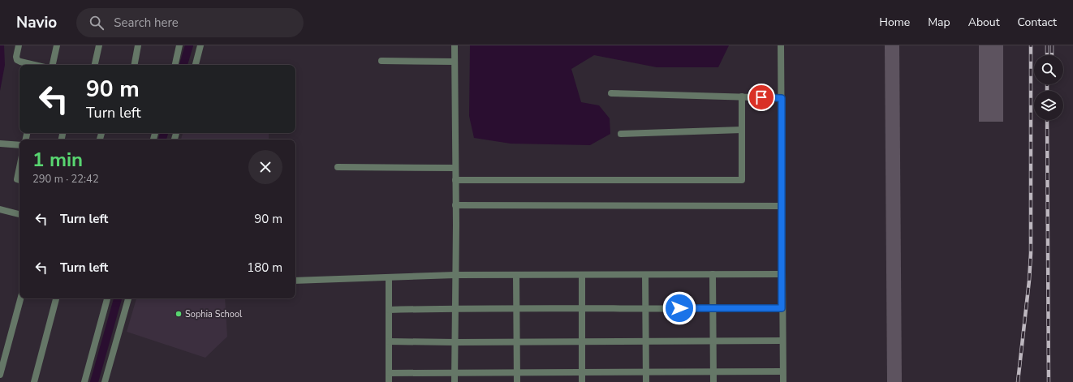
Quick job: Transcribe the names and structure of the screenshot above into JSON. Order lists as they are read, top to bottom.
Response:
{
  "places": ["Sophia School"],
  "page": {
    "header": "Navio",
    "search": "Search here",
    "nav": [
      "Home",
      "Map",
      "About",
      "Contact"
    ],
    "turn": ["90 m", "Turn left"],
    "heading": ["1 min", "290 m · 22:42"],
    "list": [
      {
        "name": "Turn left",
        "value": "90 m"
      },
      {
        "name": "Turn left",
        "value": "180 m"
      }
    ]
  }
}
